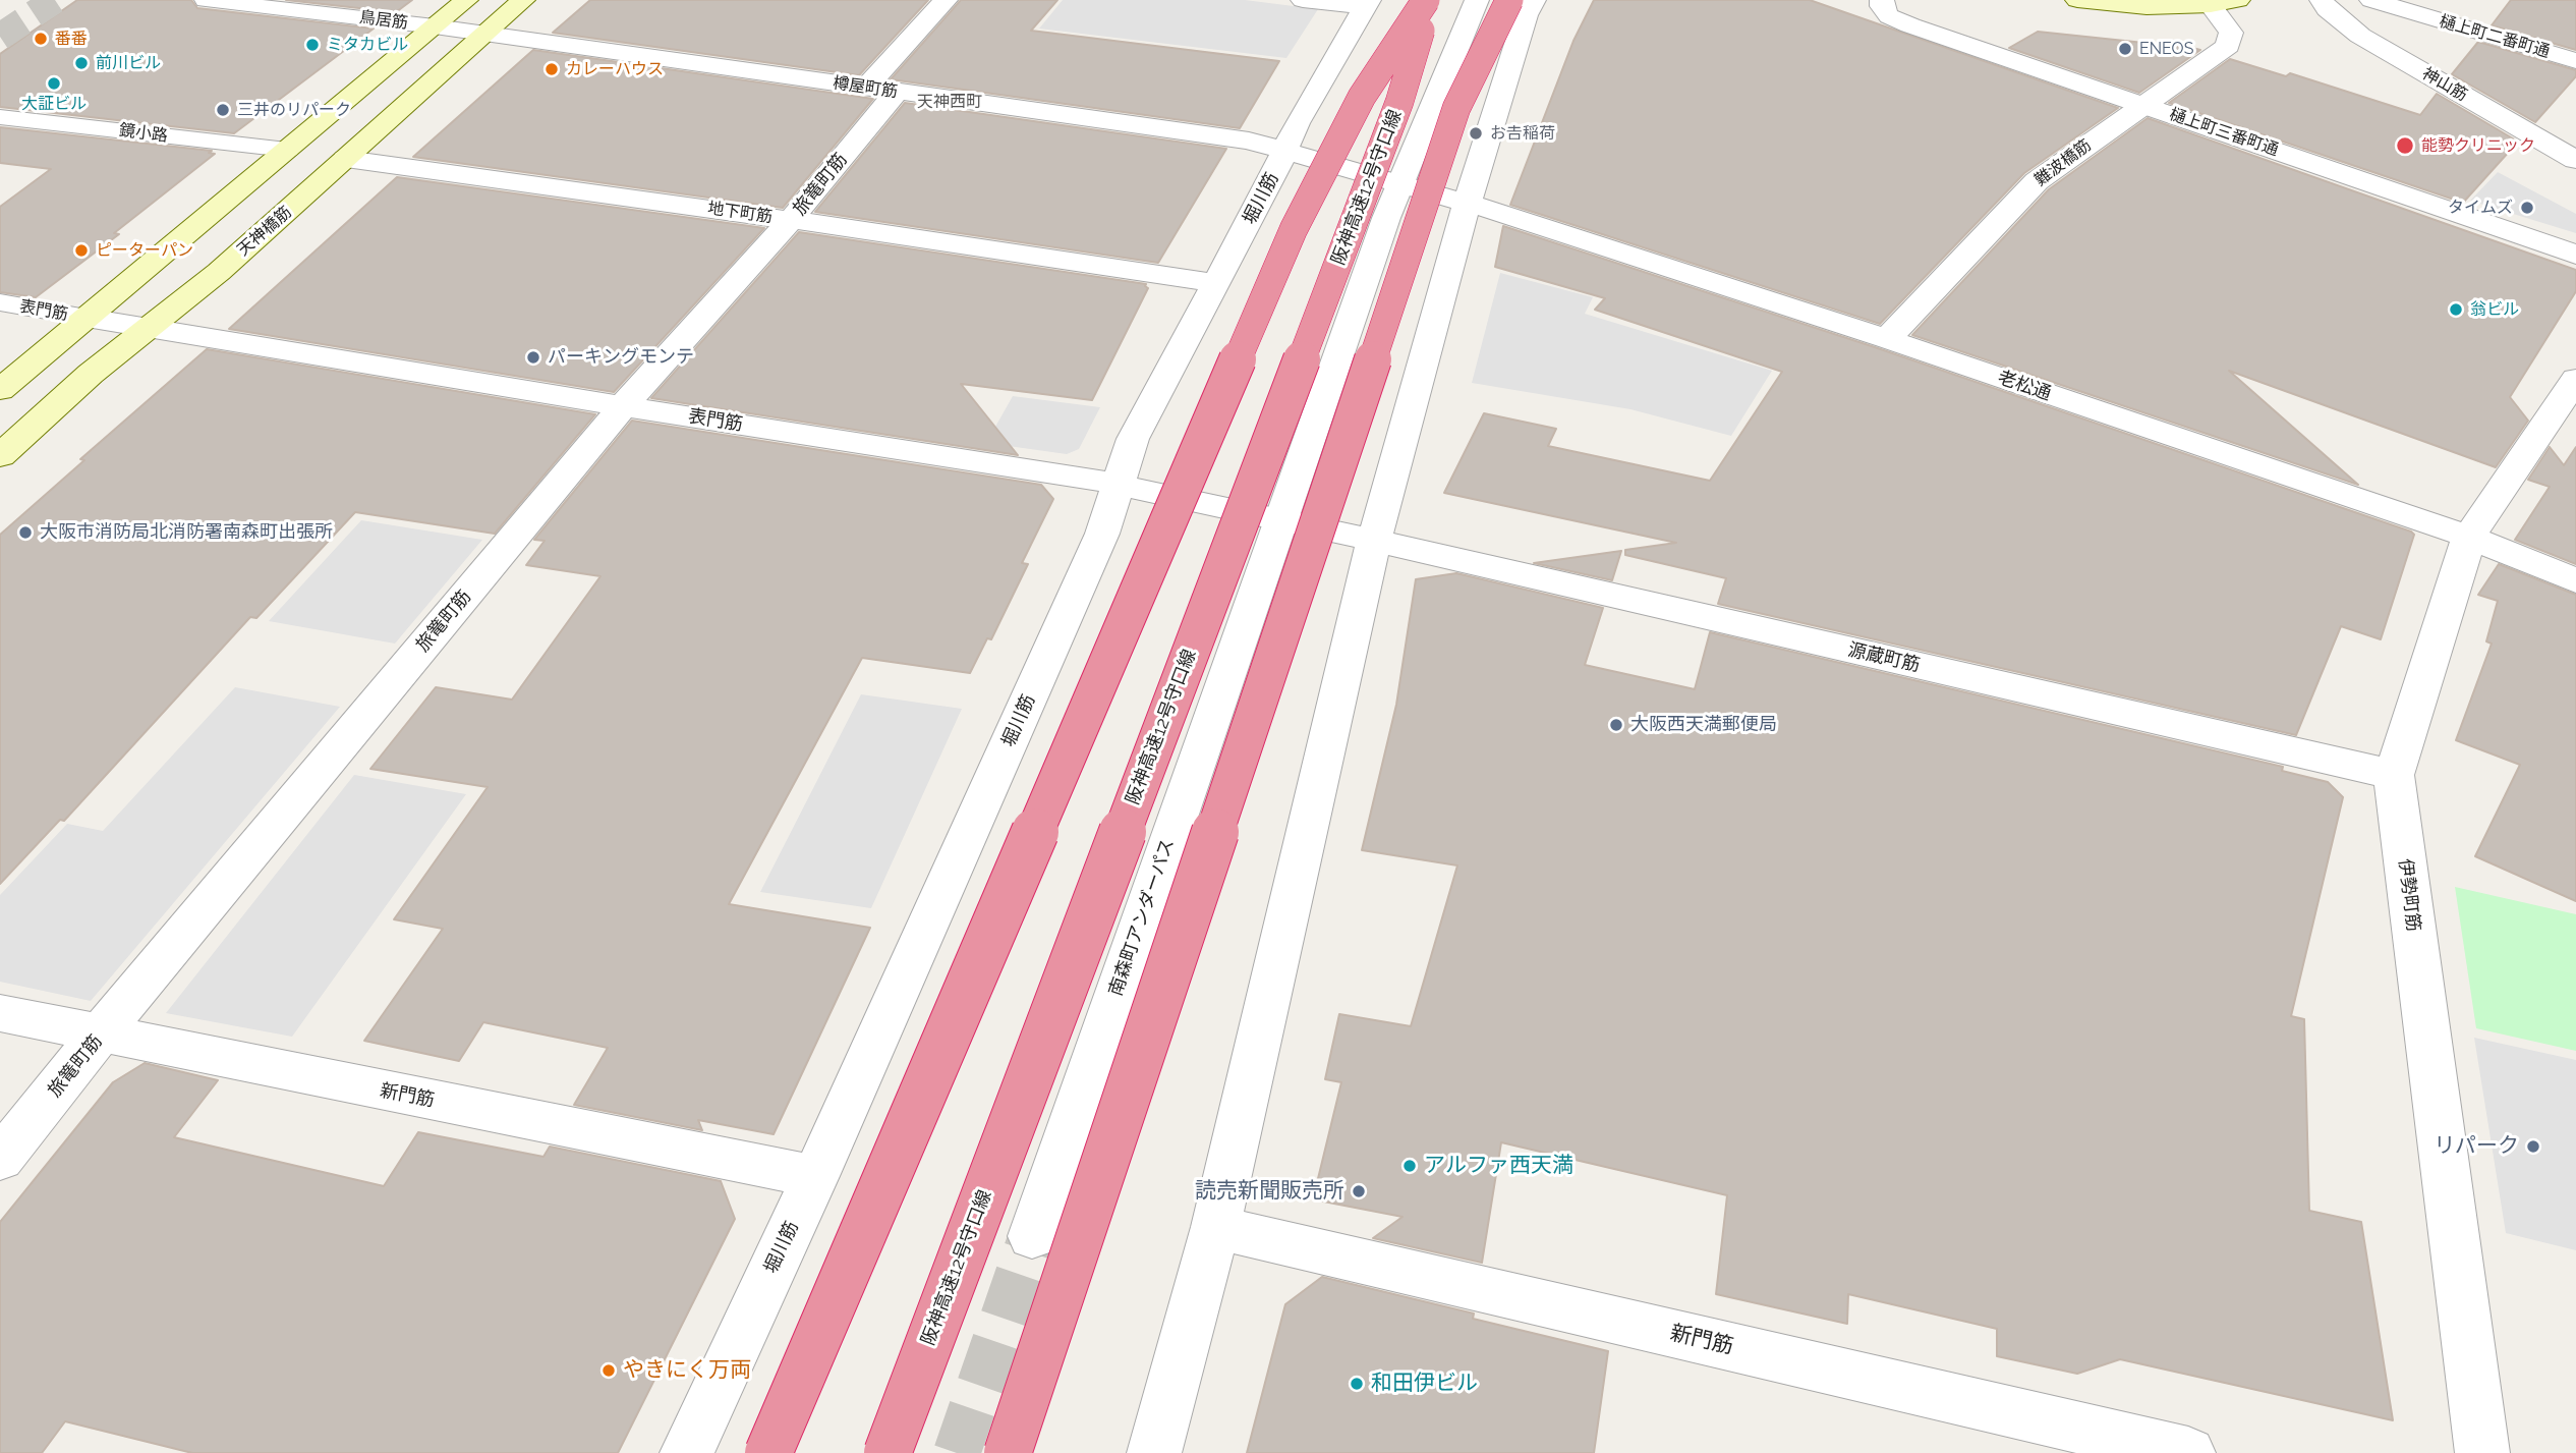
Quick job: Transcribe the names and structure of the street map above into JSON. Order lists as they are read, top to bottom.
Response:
{
  "streets": {
    "highway": ["阪神高速12号守口線"],
    "main road": ["天神橋筋"],
    "street": [
      "樋上町二番町通",
      "神山筋",
      "樽屋町筋",
      "樋上町三番町通",
      "難波橋筋",
      "旅篭町筋",
      "堀川筋",
      "地下町筋",
      "表門筋",
      "老松通",
      "源蔵町筋",
      "伊勢町筋",
      "南森町アンダーパス",
      "新門筋"
    ],
    "lane": ["鳥居筋", "鏡小路"]
  },
  "crossings": [
    ["鳥居筋", "樽屋町筋"],
    ["樽屋町筋", "旅篭町筋"],
    ["樽屋町筋", "堀川筋"],
    ["樽屋町筋", "天神橋筋"],
    ["樽屋町筋", "老松通"],
    ["樽屋町筋", "南森町アンダーパス"],
    ["樋上町三番町通", "難波橋筋"],
    ["難波橋筋", "老松通"],
    ["旅篭町筋", "地下町筋"],
    ["旅篭町筋", "表門筋"],
    ["旅篭町筋", "新門筋"],
    ["堀川筋", "地下町筋"],
    ["堀川筋", "表門筋"],
    ["堀川筋", "新門筋"],
    ["地下町筋", "天神橋筋"],
    ["天神橋筋", "表門筋"],
    ["表門筋", "源蔵町筋"],
    ["表門筋", "南森町アンダーパス"],
    ["老松通", "伊勢町筋"],
    ["老松通", "南森町アンダーパス"],
    ["源蔵町筋", "伊勢町筋"],
    ["源蔵町筋", "南森町アンダーパス"]
  ],
  "districts": ["天神西町"],
  "places": [
    "番番",
    "ミタカビル",
    "ENEOS",
    "前川ビル",
    "カレーハウス",
    "大証ビル",
    "三井のリパーク",
    "お𠮷稲荷",
    "能勢クリニック",
    "タイムズ",
    "ピーターパン",
    "翁ビル",
    "パーキングモンテ",
    "大阪市消防局北消防署南森町出張所",
    "大阪西天満郵便局",
    "リパーク",
    "アルファ西天満",
    "読売新聞販売所",
    "やきにく万両",
    "和田伊ビル"
  ]
}
